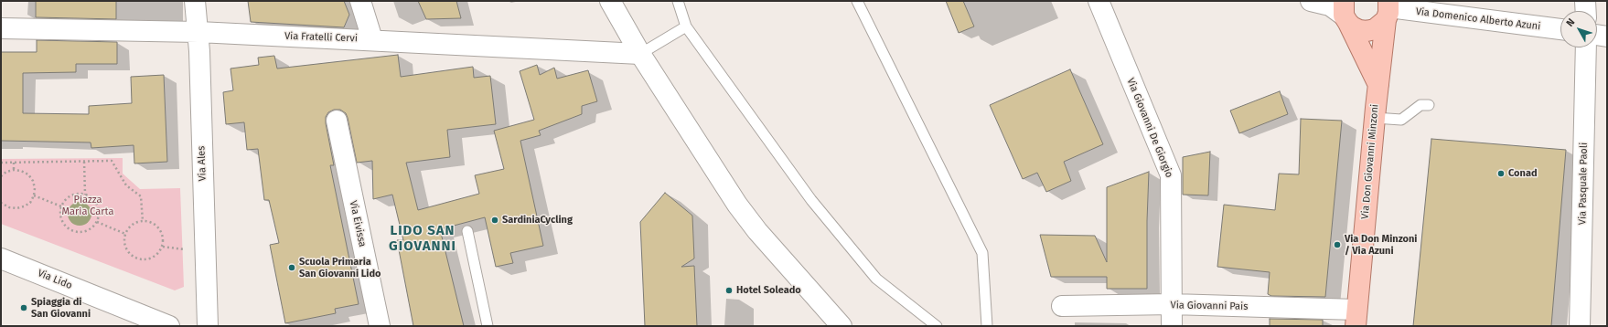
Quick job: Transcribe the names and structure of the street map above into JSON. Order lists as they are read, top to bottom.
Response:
{
  "streets": {
    "main road": ["Via Don Giovanni Minzoni"],
    "street": [
      "Via Domenico Alberto Azuni",
      "Via Fratelli Cervi",
      "Via Giovanni De Giorgio",
      "Via Ales",
      "Via Pasquale Paoli",
      "Via Eivissa",
      "Via Lido",
      "Via Giovanni Pais"
    ]
  },
  "crossings": [
    ["Via Domenico Alberto Azuni", "Via Don Giovanni Minzoni"],
    ["Via Fratelli Cervi", "Via Ales"],
    ["Via Giovanni De Giorgio", "Via Giovanni Pais"],
    ["Via Don Giovanni Minzoni", "Via Giovanni Pais"]
  ],
  "districts": ["LIDO SAN GIOVANNI"],
  "parks": ["Piazza Maria Carta"],
  "places": [
    "Conad",
    "SardiniaCycling",
    "Via Don Minzoni / Via Azuni",
    "Scuola Primaria San Giovanni Lido",
    "Hotel Soleado",
    "Spiaggia di San Giovanni"
  ],
  "north": "top left"
}
